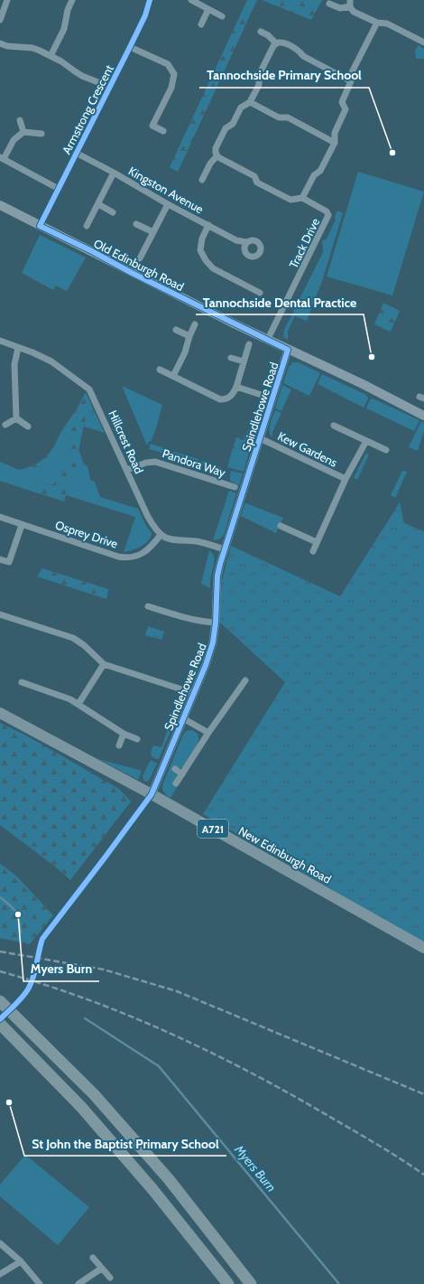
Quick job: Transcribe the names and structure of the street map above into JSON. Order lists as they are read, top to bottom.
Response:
{
  "streets": {
    "main road": ["Old Edinburgh Road", "A721", "New Edinburgh Road"],
    "street": [
      "Armstrong Crescent",
      "Kingston Avenue",
      "Track Drive",
      "Spindlehowe Road",
      "Hillcrest Road",
      "Kew Gardens",
      "Pandora Way",
      "Osprey Drive"
    ]
  },
  "crossings": [
    ["Armstrong Crescent", "Kingston Avenue"],
    ["Armstrong Crescent", "Old Edinburgh Road"],
    ["Track Drive", "Old Edinburgh Road"],
    ["Old Edinburgh Road", "Spindlehowe Road"],
    ["Spindlehowe Road", "Kew Gardens"],
    ["Spindlehowe Road", "New Edinburgh Road"],
    ["Hillcrest Road", "Pandora Way"],
    ["Hillcrest Road", "Osprey Drive"]
  ],
  "water": ["Myers Burn"],
  "places": [
    "Tannochside Primary School",
    "Tannochside Dental Practice",
    "Myers Burn",
    "St John the Baptist Primary School"
  ]
}
